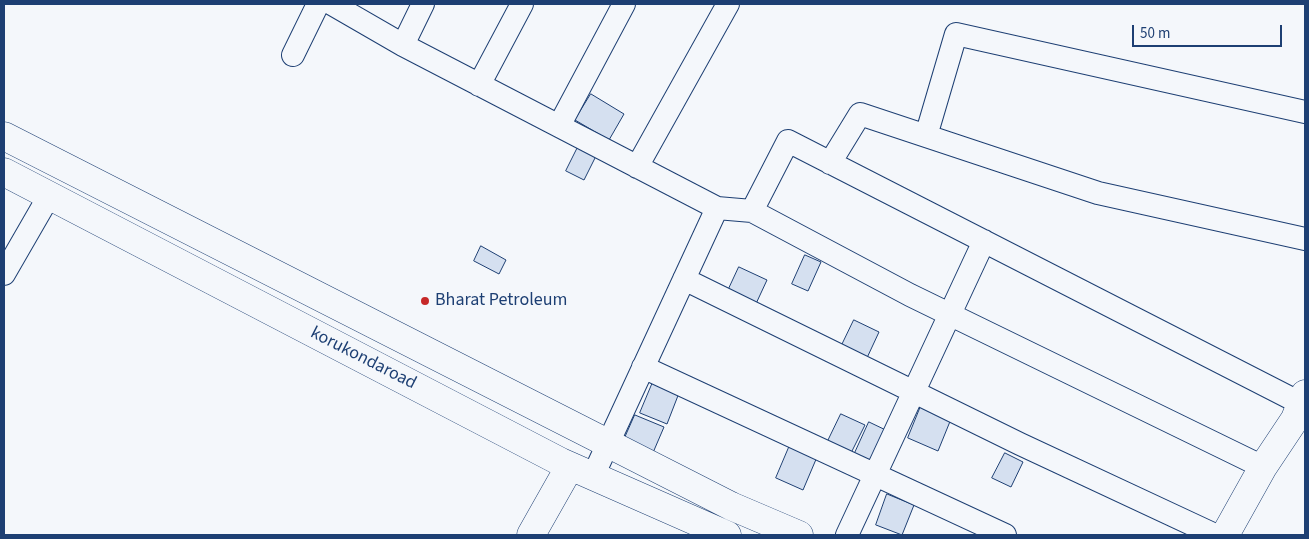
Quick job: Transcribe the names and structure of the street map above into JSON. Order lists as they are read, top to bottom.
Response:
{
  "streets": {
    "main road": ["korukondaroad"]
  },
  "places": ["Bharat Petroleum"],
  "scale_bar": "50 m"
}
